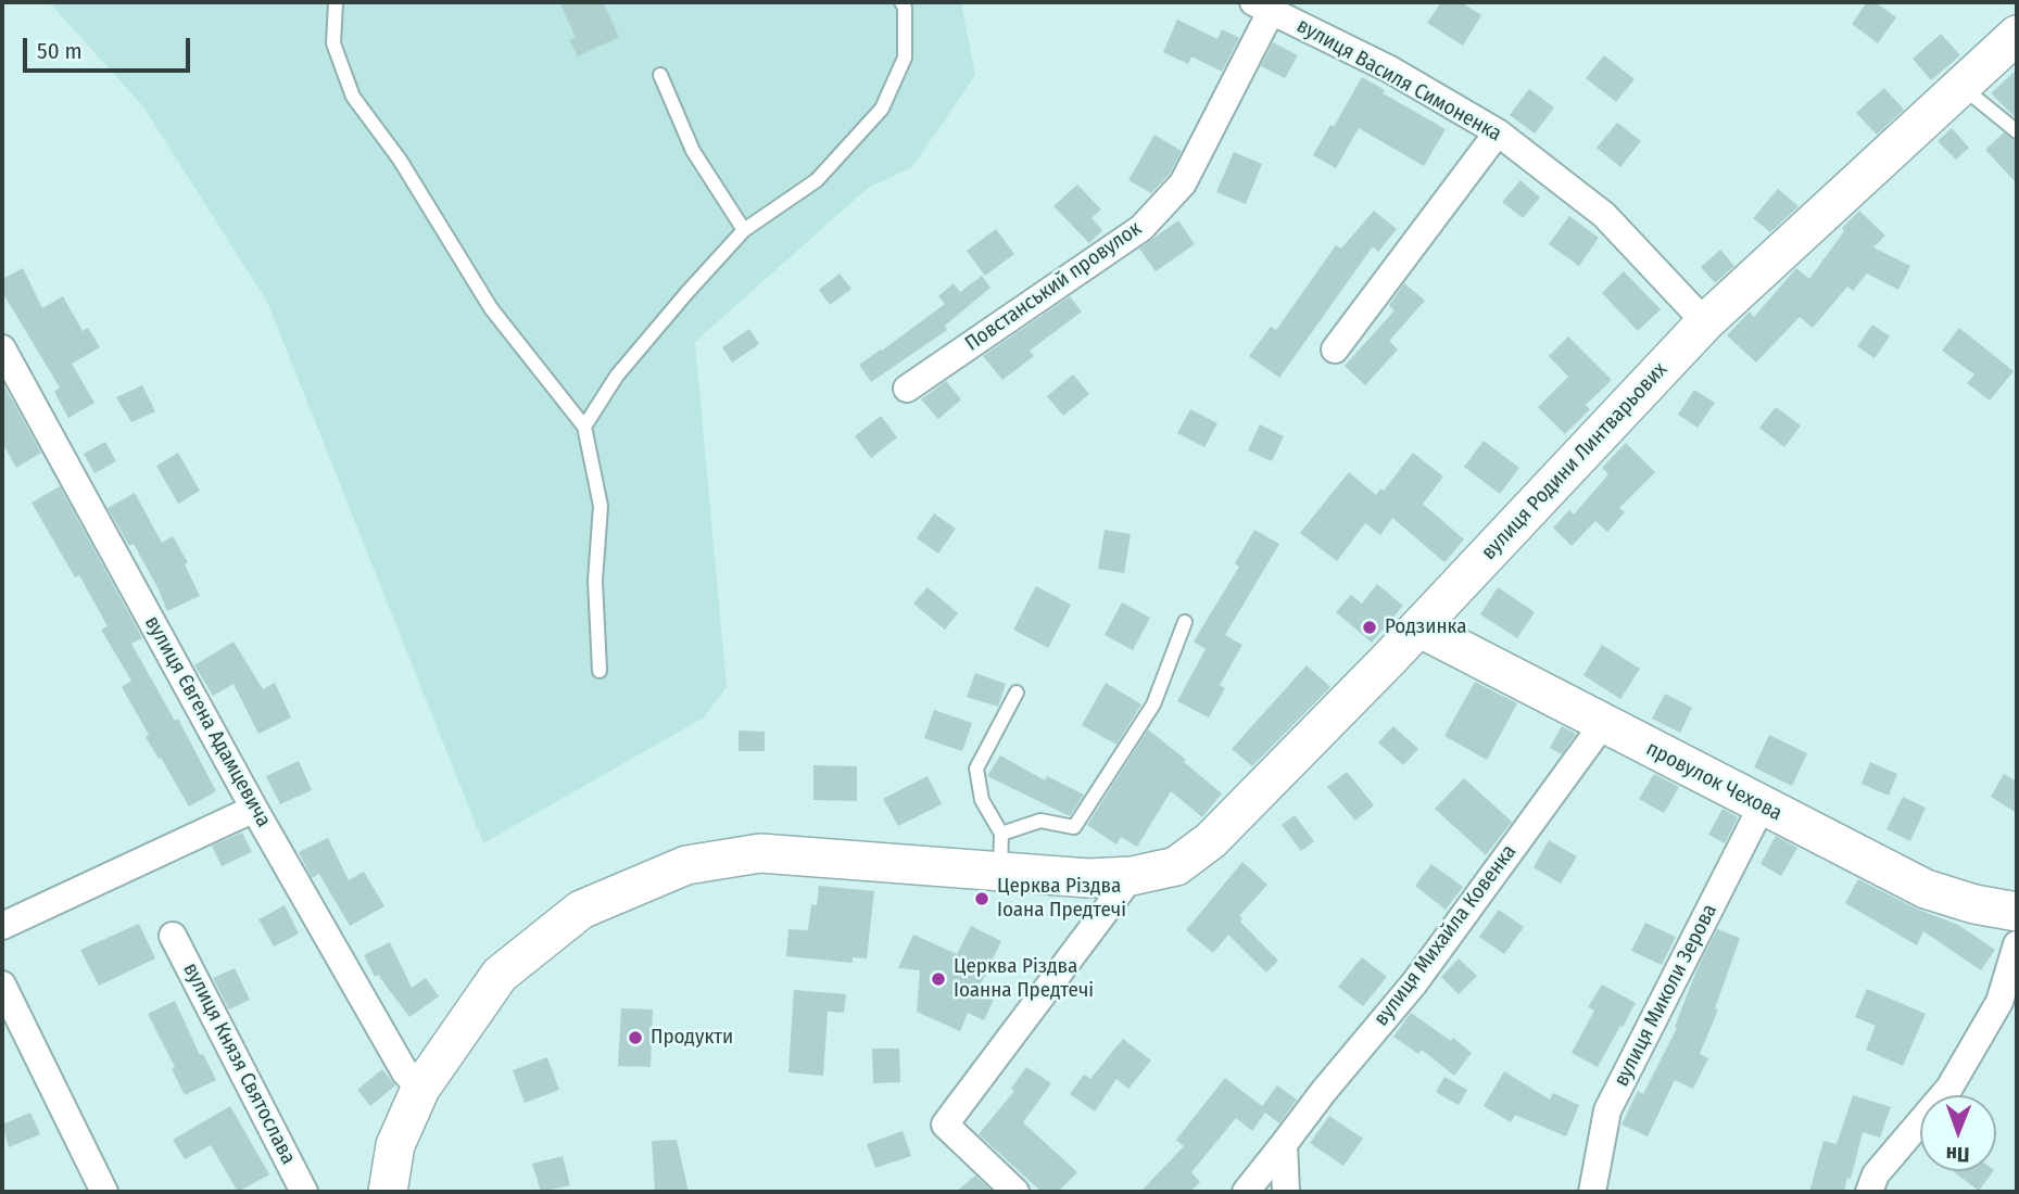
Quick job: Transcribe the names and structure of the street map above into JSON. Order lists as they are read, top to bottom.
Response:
{
  "streets": {
    "main road": ["вулиця Родини Линтварьових", "провулок Чехова"],
    "street": [
      "вулиця Василя Симоненка",
      "Повстанський провулок",
      "вулиця Євгена Адамцевича",
      "вулиця Михайла Ковенка",
      "вулиця Миколи Зерова",
      "вулиця Князя Святослава"
    ]
  },
  "crossings": [
    ["вулиця Василя Симоненка", "Повстанський провулок"],
    ["вулиця Василя Симоненка", "вулиця Родини Линтварьових"],
    ["вулиця Родини Линтварьових", "вулиця Євгена Адамцевича"],
    ["вулиця Родини Линтварьових", "провулок Чехова"],
    ["провулок Чехова", "вулиця Михайла Ковенка"],
    ["провулок Чехова", "вулиця Миколи Зерова"]
  ],
  "places": [
    "Родзинка",
    "Церква Різдва Іоана Предтечі",
    "Церква Різдва Іоанна Предтечі",
    "Продукти"
  ],
  "scale_bar": "50 m",
  "north": "bottom"
}
